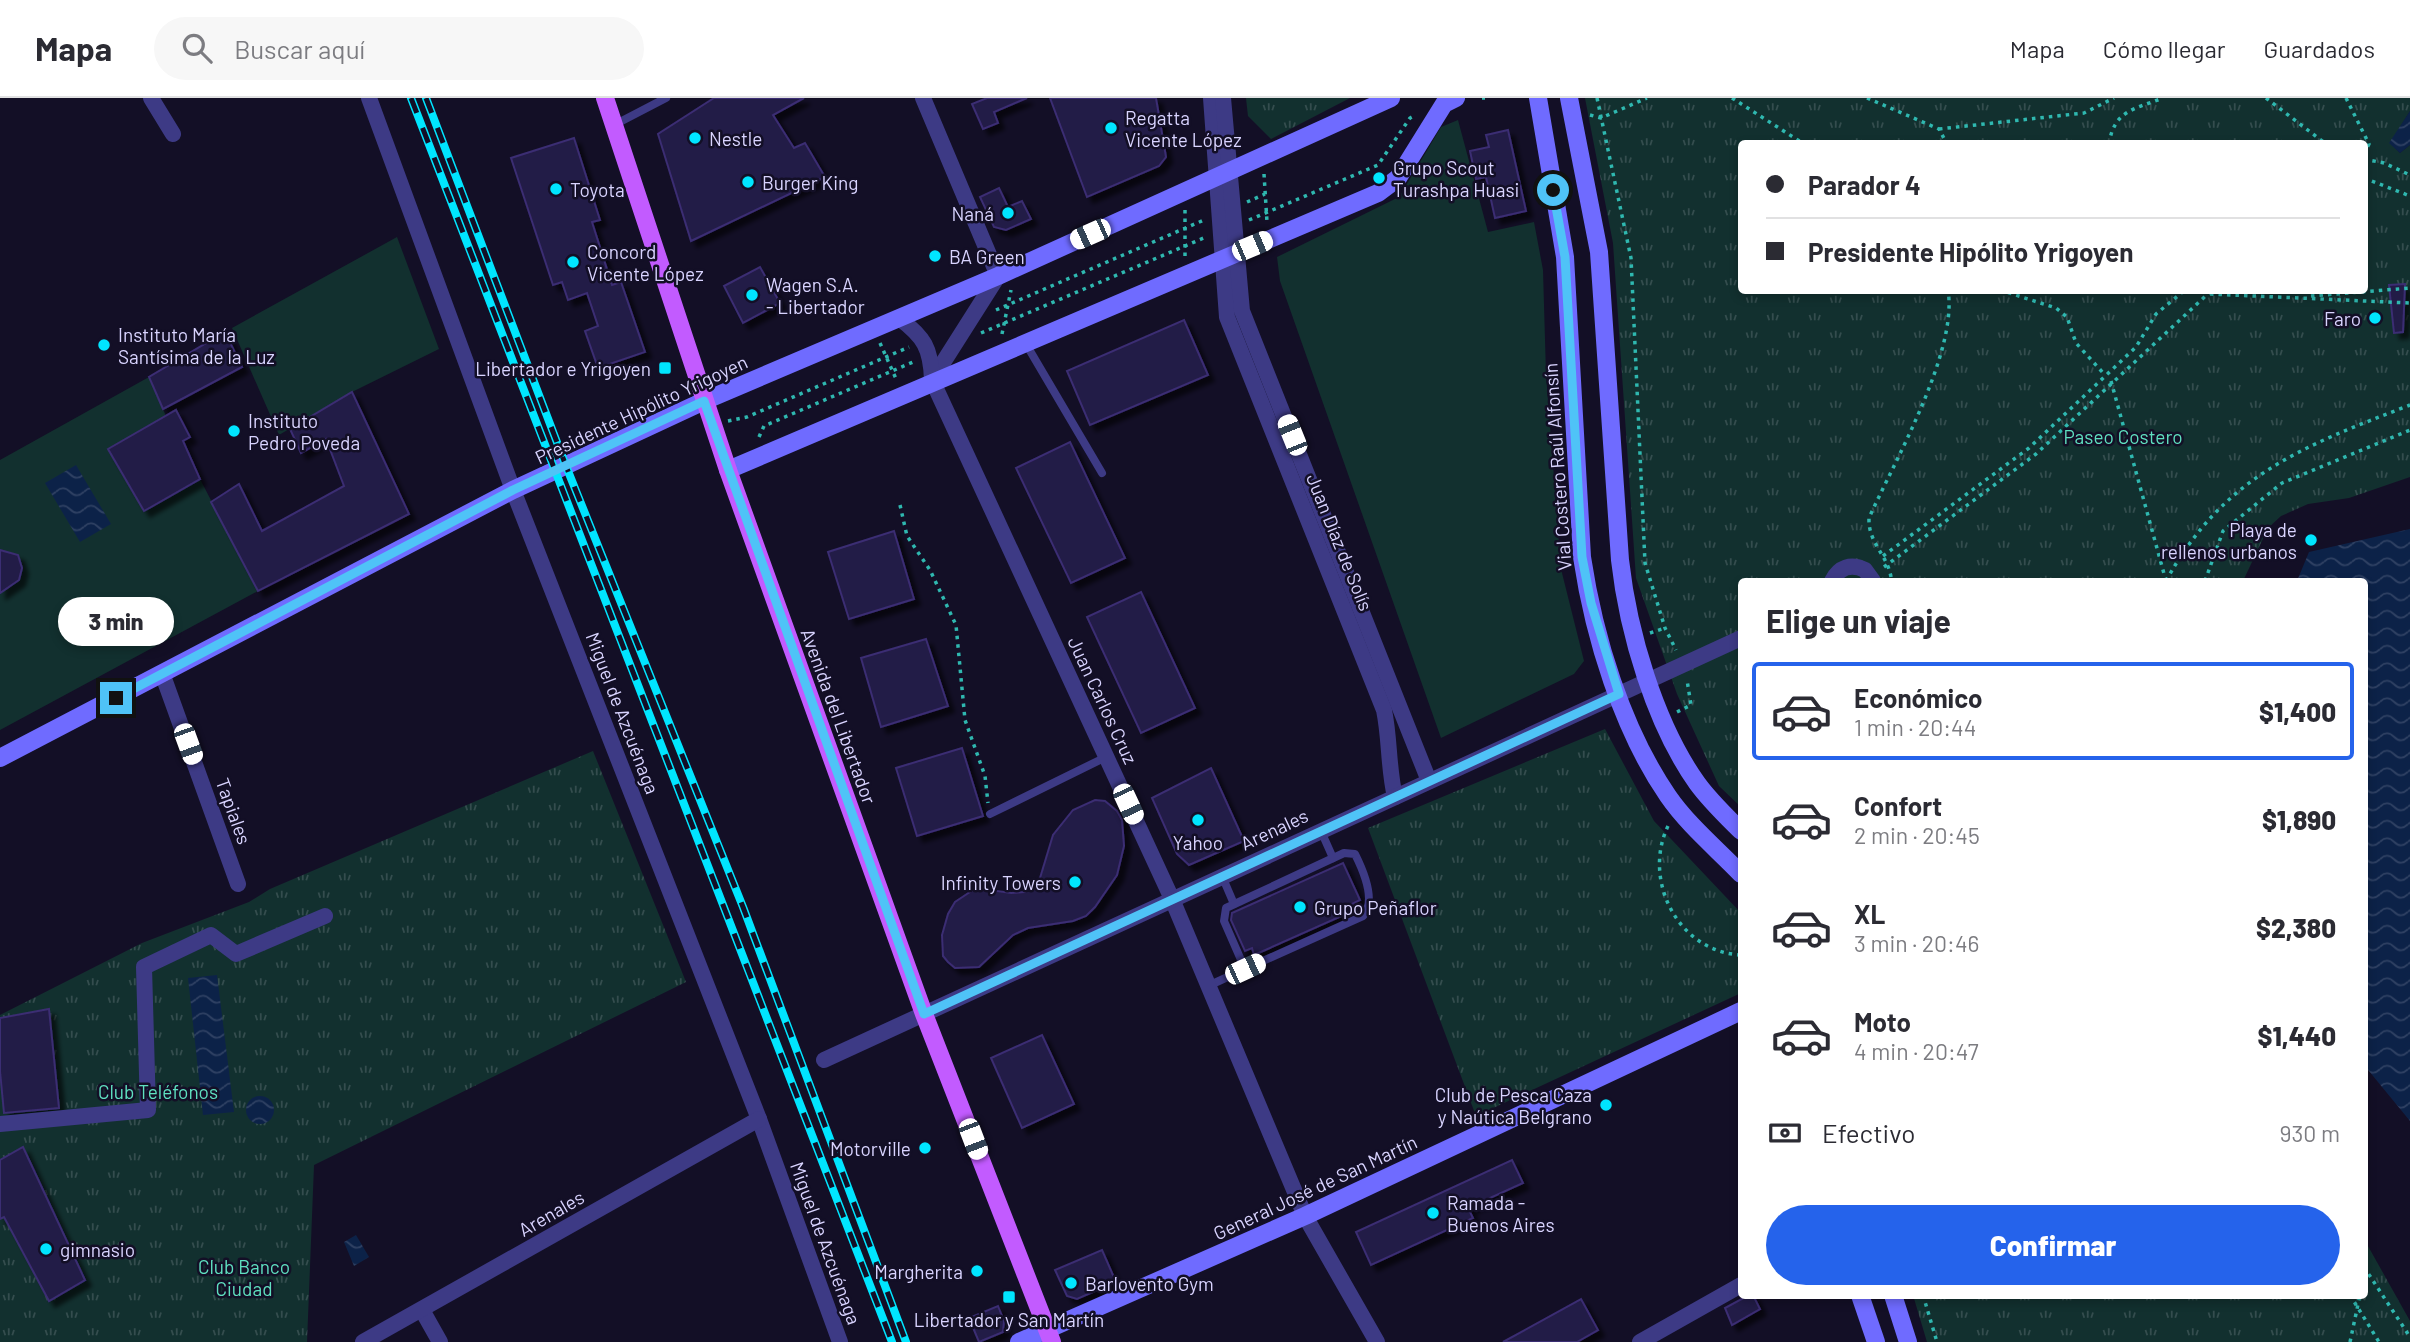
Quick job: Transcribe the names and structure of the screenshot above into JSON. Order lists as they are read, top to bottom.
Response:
{
  "streets": {
    "main road": ["Avenida del Libertador"],
    "street": [
      "Presidente Hipólito Yrigoyen",
      "Vial Costero Raúl Alfonsín",
      "Juan Díaz de Solís",
      "Juan Carlos Cruz",
      "Miguel de Azcuénaga",
      "Tapiales",
      "Arenales",
      "General José de San Martín"
    ]
  },
  "crossings": [
    ["Presidente Hipólito Yrigoyen", "Juan Díaz de Solís"],
    ["Presidente Hipólito Yrigoyen", "Miguel de Azcuénaga"],
    ["Presidente Hipólito Yrigoyen", "Avenida del Libertador"],
    ["Presidente Hipólito Yrigoyen", "Tapiales"],
    ["Vial Costero Raúl Alfonsín", "Arenales"],
    ["Juan Díaz de Solís", "Arenales"],
    ["Juan Carlos Cruz", "Arenales"],
    ["Juan Carlos Cruz", "General José de San Martín"],
    ["Miguel de Azcuénaga", "Arenales"],
    ["Avenida del Libertador", "Arenales"],
    ["Avenida del Libertador", "General José de San Martín"]
  ],
  "parks": ["Paseo Costero", "Club Teléfonos", "Club Banco Ciudad"],
  "places": {
    "other": [
      "Regatta Vicente López",
      "Nestle",
      "Grupo Scout Turashpa Huasi",
      "Burger King",
      "Toyota",
      "Naná",
      "BA Green",
      "Concord Vicente López",
      "Wagen S.A. - Libertador",
      "Faro",
      "Instituto María Santísima de la Luz",
      "Instituto Pedro Poveda",
      "Playa de rellenos urbanos",
      "Yahoo",
      "Infinity Towers",
      "Grupo Peñaflor",
      "Club de Pesca Caza y Naútica Belgrano",
      "Motorville",
      "Ramada - Buenos Aires",
      "gimnasio",
      "Margherita",
      "Barlovento Gym"
    ],
    "transit": ["Libertador e Yrigoyen", "Libertador y San Martín"]
  },
  "page": {
    "header": "Mapa",
    "search": "Buscar aquí",
    "nav": ["Mapa", "Cómo llegar", "Guardados"],
    "banner": ["Parador 4", "Presidente Hipólito Yrigoyen"],
    "heading": "Elige un viaje",
    "bubble": "3 min",
    "list": [
      {
        "name": "Económico",
        "note": "1 min · 20:44",
        "value": "$1,400"
      },
      {
        "name": "Confort",
        "note": "2 min · 20:45",
        "value": "$1,890"
      },
      {
        "name": "XL",
        "note": "3 min · 20:46",
        "value": "$2,380"
      },
      {
        "name": "Moto",
        "note": "4 min · 20:47",
        "value": "$1,440"
      }
    ],
    "pay": ["Efectivo", "930 m"],
    "buttons": "Confirmar"
  }
}
